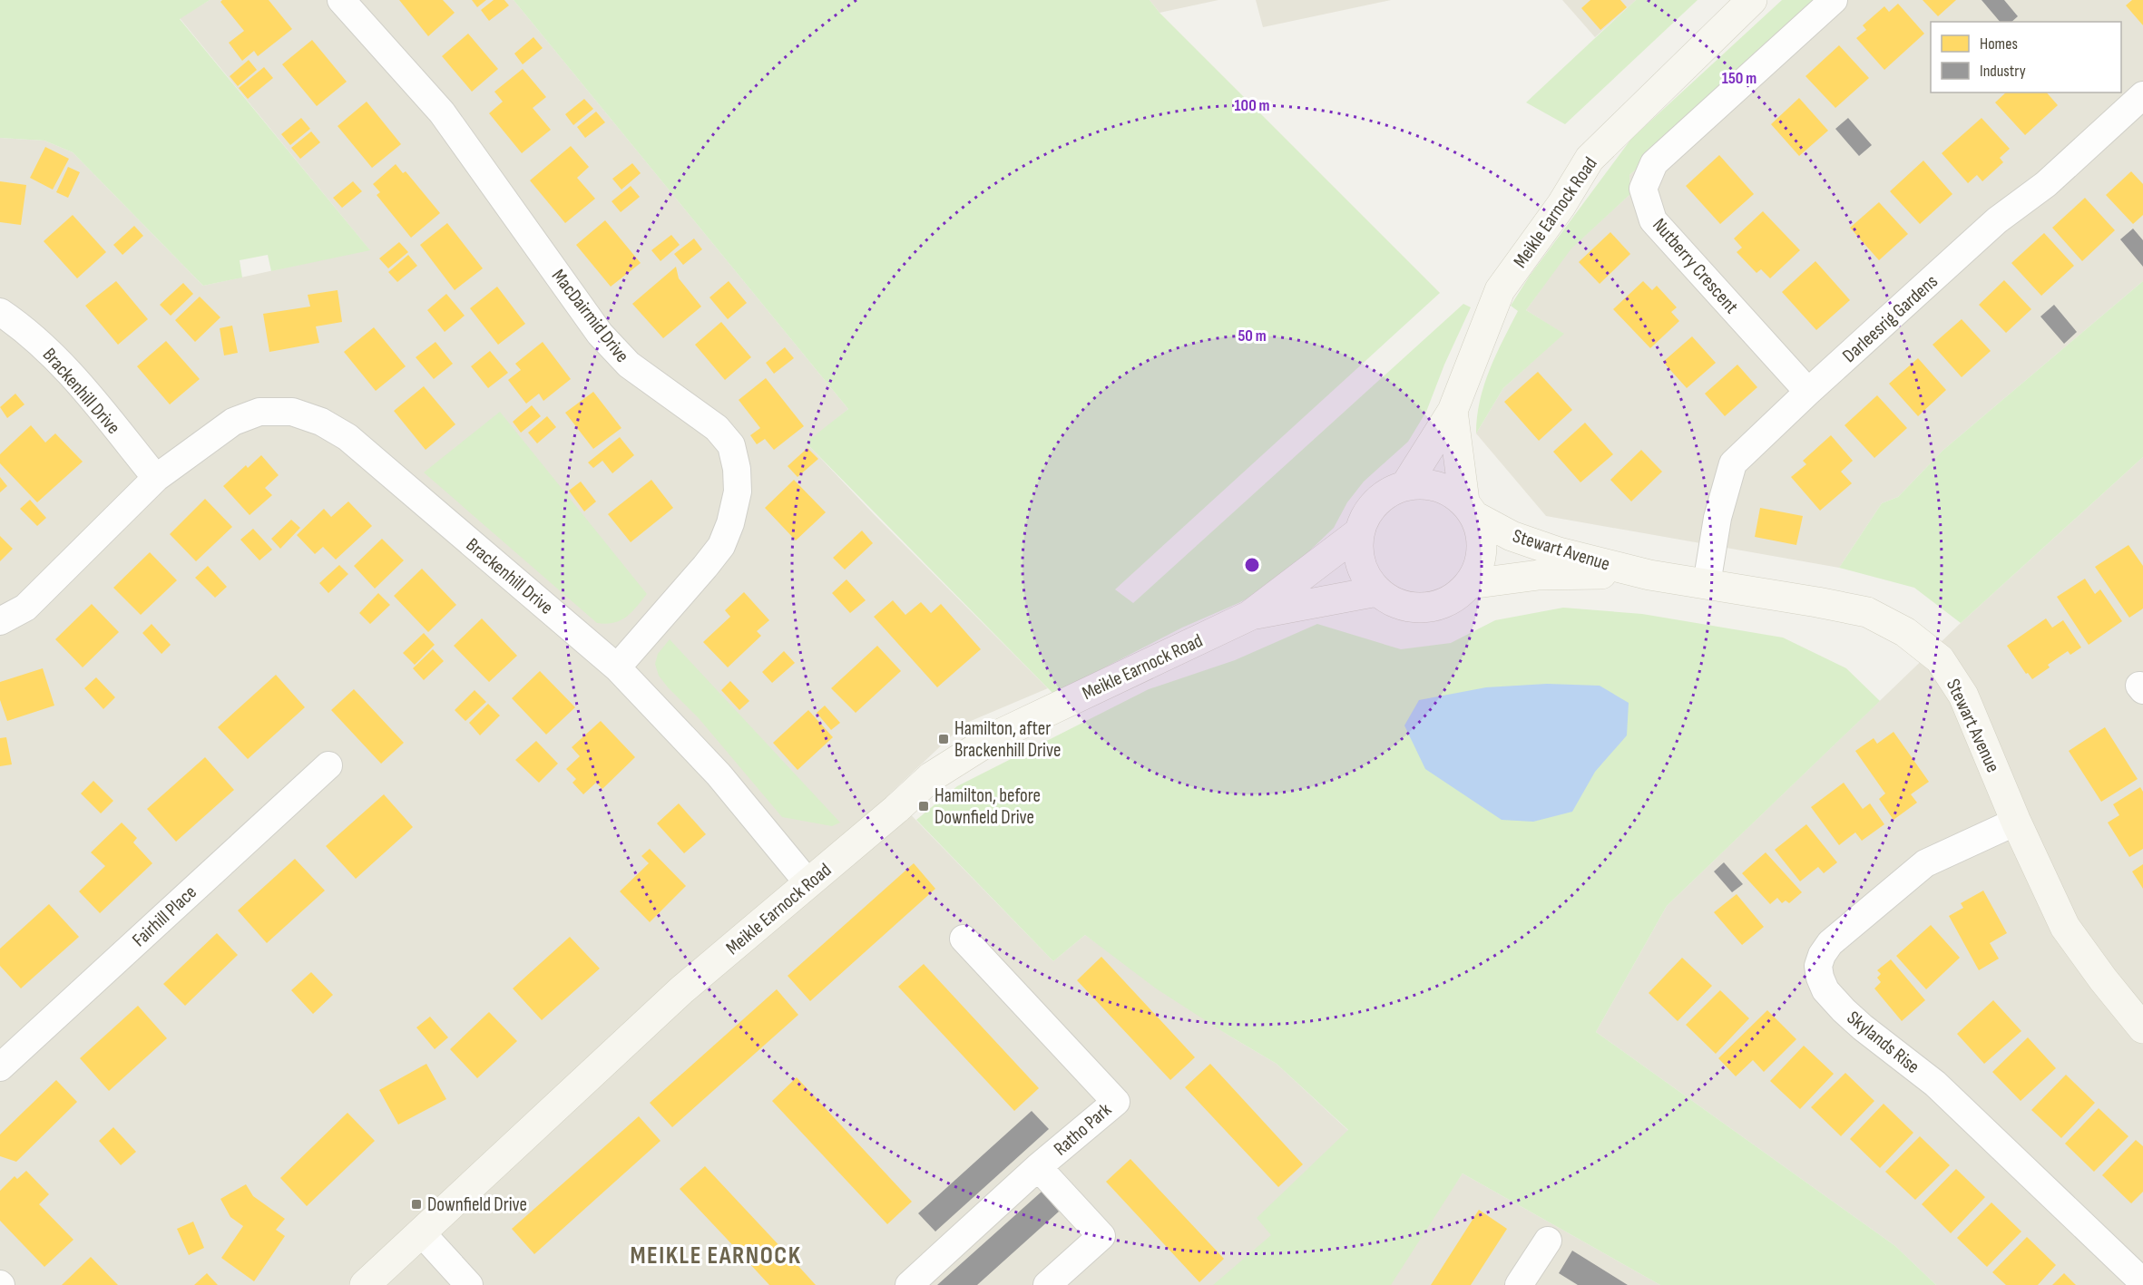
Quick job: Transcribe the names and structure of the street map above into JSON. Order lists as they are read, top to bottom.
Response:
{
  "streets": {
    "street": [
      "Meikle Earnock Road",
      "Nutberry Crescent",
      "MacDairmid Drive",
      "Darleesrig Gardens",
      "Brackenhill Drive",
      "Stewart Avenue",
      "Fairhill Place",
      "Skylands Rise",
      "Ratho Park"
    ]
  },
  "crossings": [
    ["Meikle Earnock Road", "Brackenhill Drive"],
    ["Meikle Earnock Road", "Stewart Avenue"],
    ["Nutberry Crescent", "Darleesrig Gardens"],
    ["MacDairmid Drive", "Brackenhill Drive"],
    ["Darleesrig Gardens", "Stewart Avenue"],
    ["Stewart Avenue", "Skylands Rise"]
  ],
  "districts": ["MEIKLE EARNOCK"],
  "places": {
    "transit": ["Hamilton, after Brackenhill Drive", "Hamilton, before Downfield Drive", "Downfield Drive"]
  },
  "legend": ["Homes", "Industry"],
  "rings": ["150 m", "100 m", "50 m"]
}
